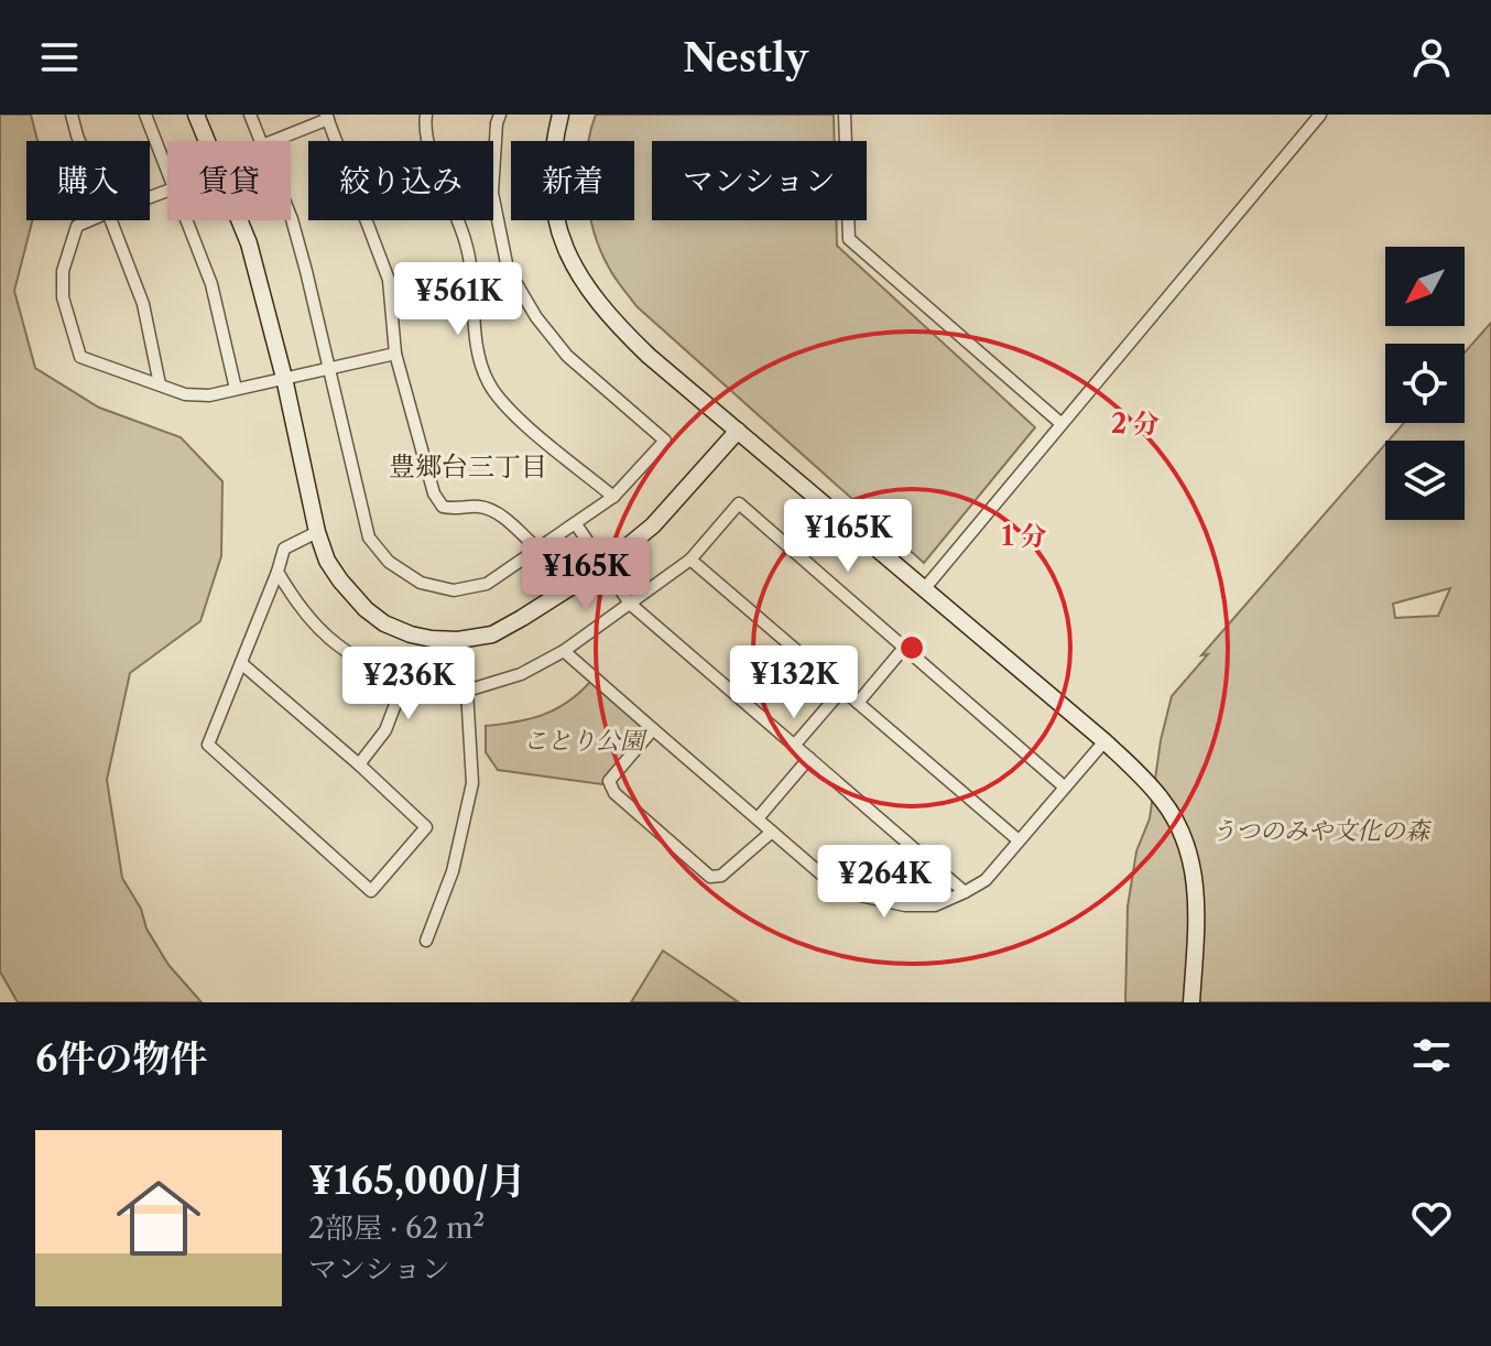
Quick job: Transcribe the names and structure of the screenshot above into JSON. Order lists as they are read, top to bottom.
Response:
{
  "districts": ["豊郷台三丁目"],
  "parks": ["ことり公園", "うつのみや文化の森"],
  "north": "bottom left",
  "page": {
    "header": "Nestly",
    "chip": [
      "購入",
      "賃貸",
      "絞り込み",
      "新着",
      "マンション"
    ],
    "price": [
      "¥561K",
      "¥165K",
      "¥165K",
      "¥132K",
      "¥236K",
      "¥264K"
    ],
    "heading": "6件の物件",
    "list": [
      {
        "name": "¥165,000/月",
        "note": "2部屋 · 62 m² · マンション"
      }
    ]
  },
  "rings": ["2 分", "1 分"]
}
